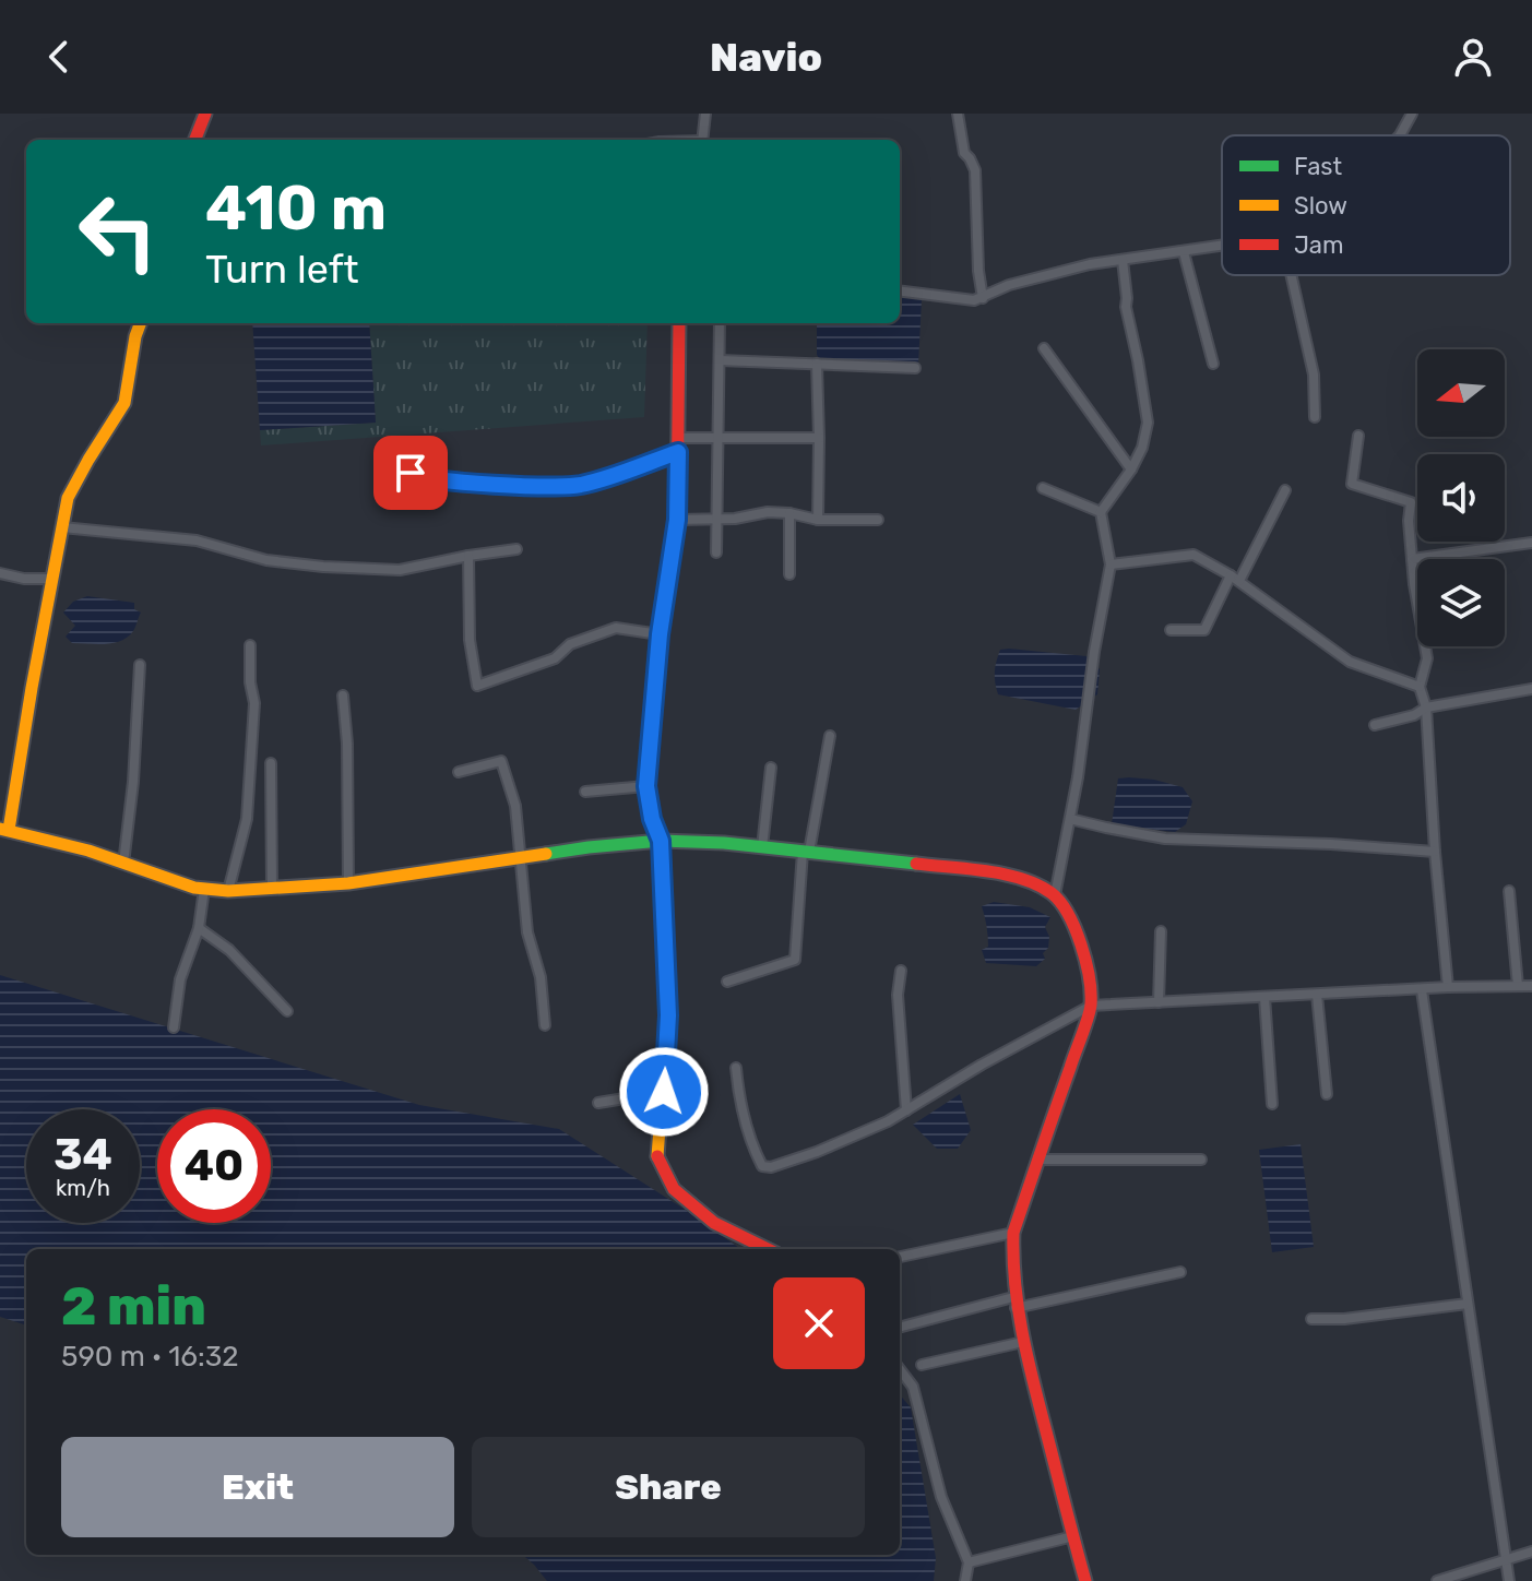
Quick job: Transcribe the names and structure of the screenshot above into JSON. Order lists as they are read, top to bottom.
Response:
{
  "legend": ["Fast", "Slow", "Jam"],
  "north": "left",
  "page": {
    "header": "Navio",
    "turn": ["410 m", "Turn left"],
    "speed": "34 km/h",
    "limit": "40",
    "heading": ["2 min", "590 m · 16:32"],
    "buttons": ["Exit", "Share"]
  }
}
